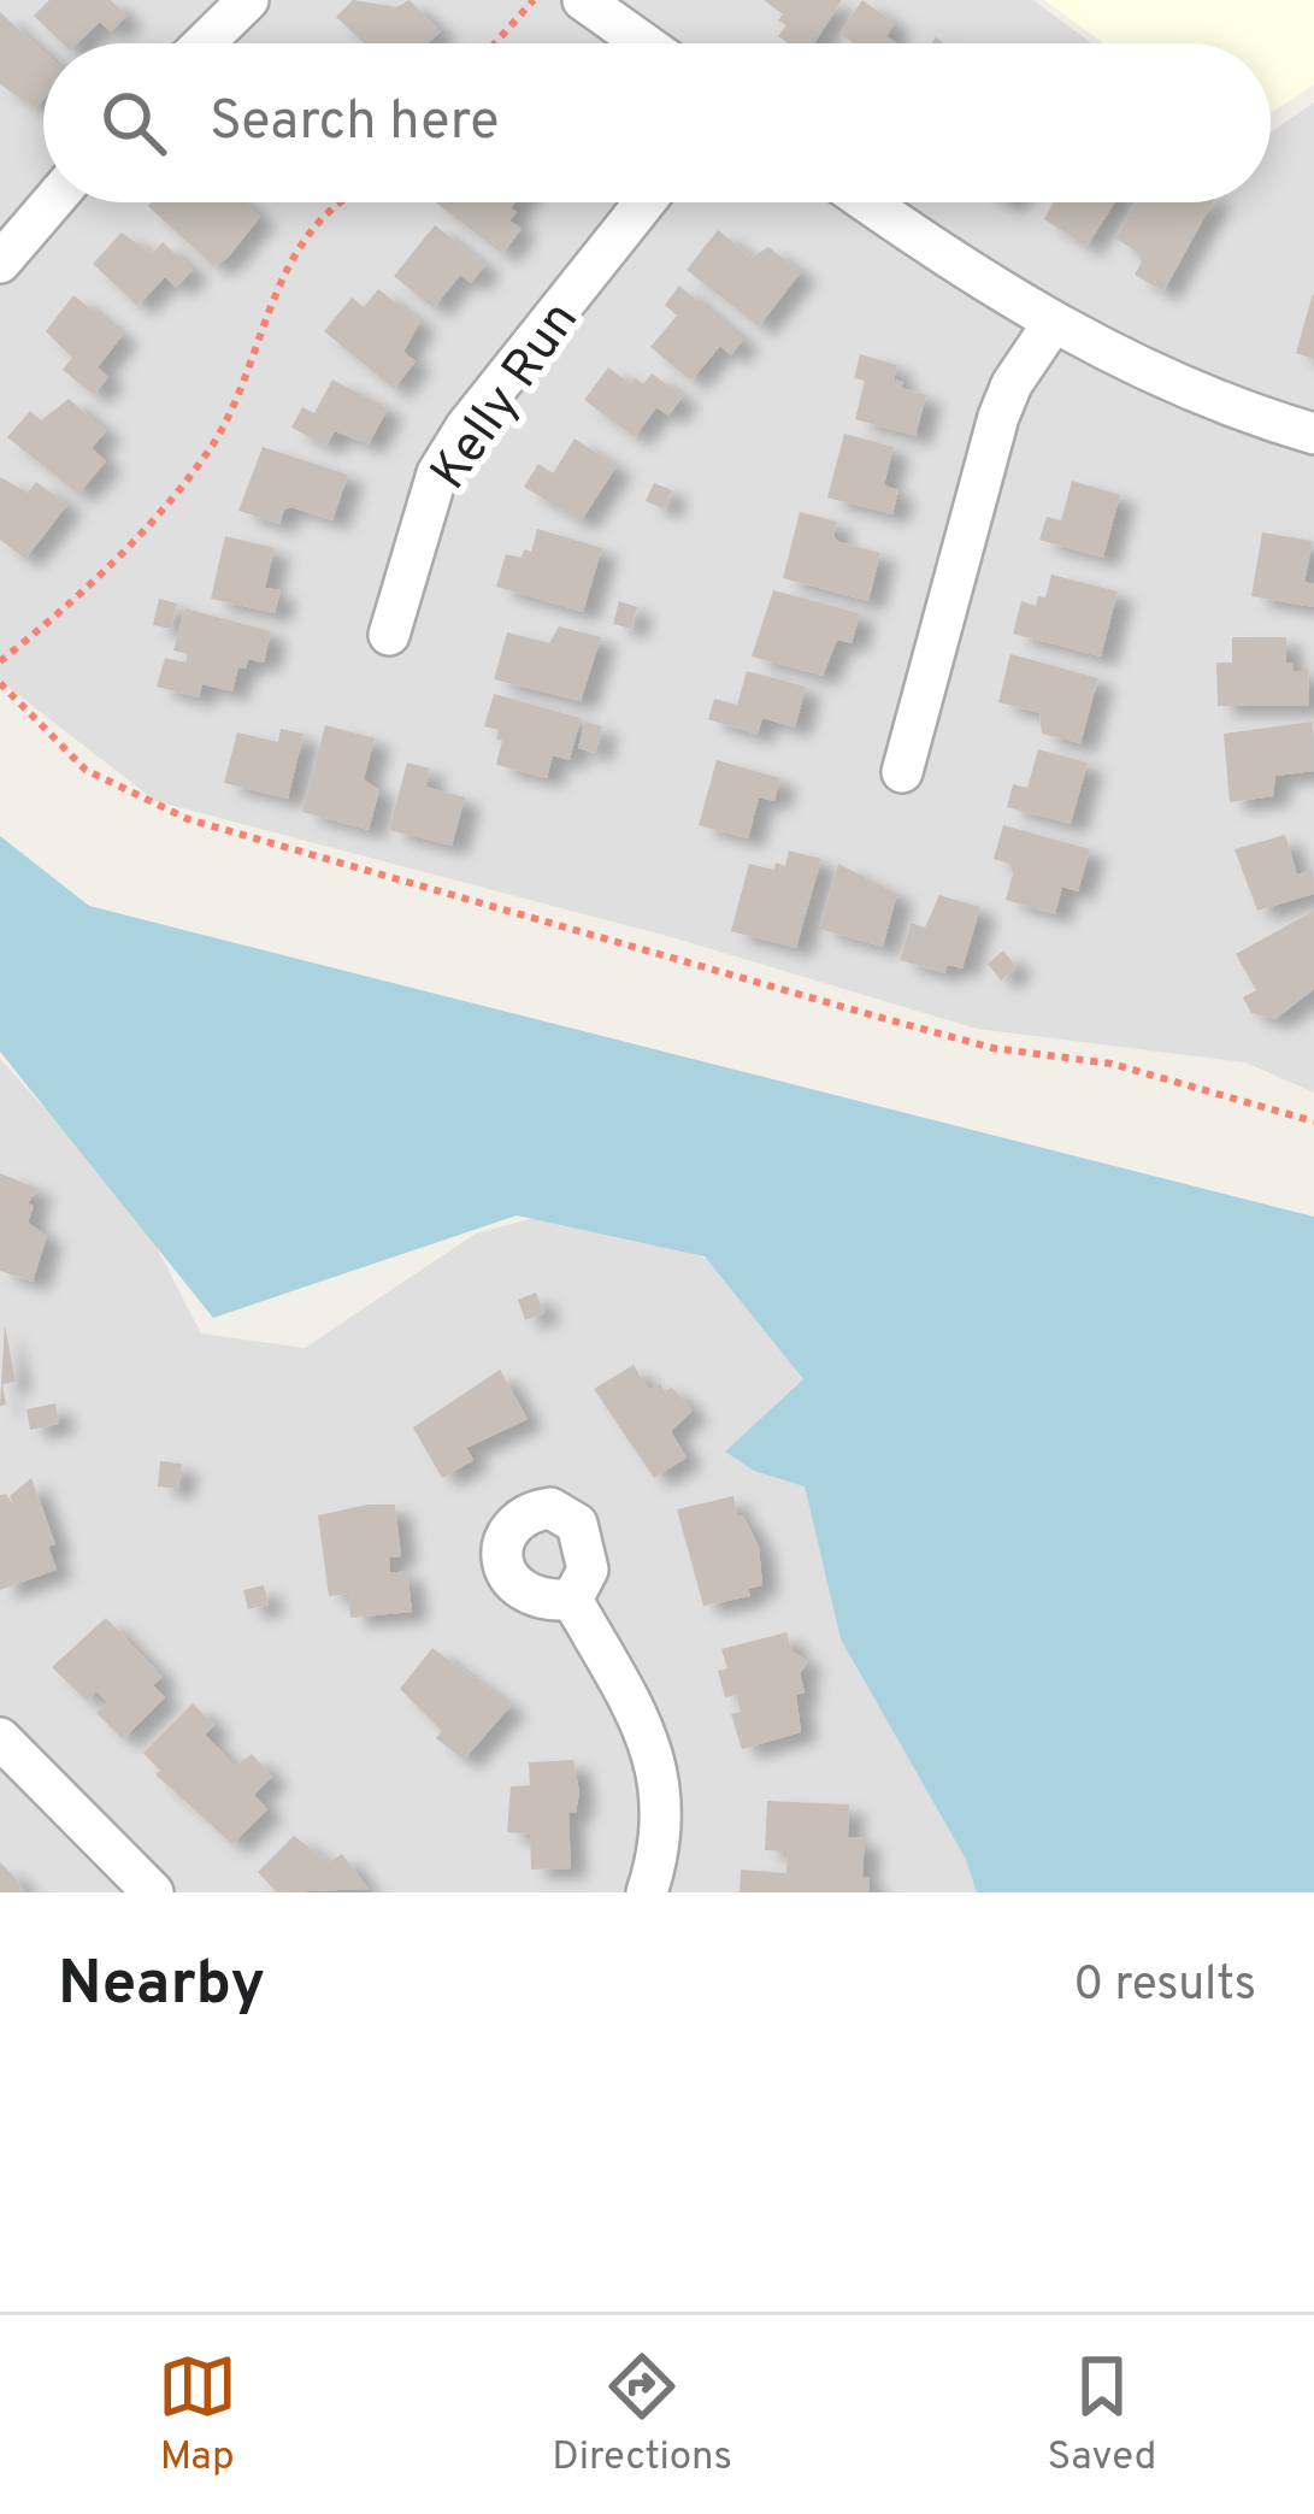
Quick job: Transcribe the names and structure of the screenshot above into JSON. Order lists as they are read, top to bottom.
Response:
{
  "streets": {
    "street": ["Kelly Run"]
  },
  "page": {
    "search": "Search here",
    "heading": ["Nearby", "0 results"],
    "nav": ["Map", "Directions", "Saved"]
  }
}
